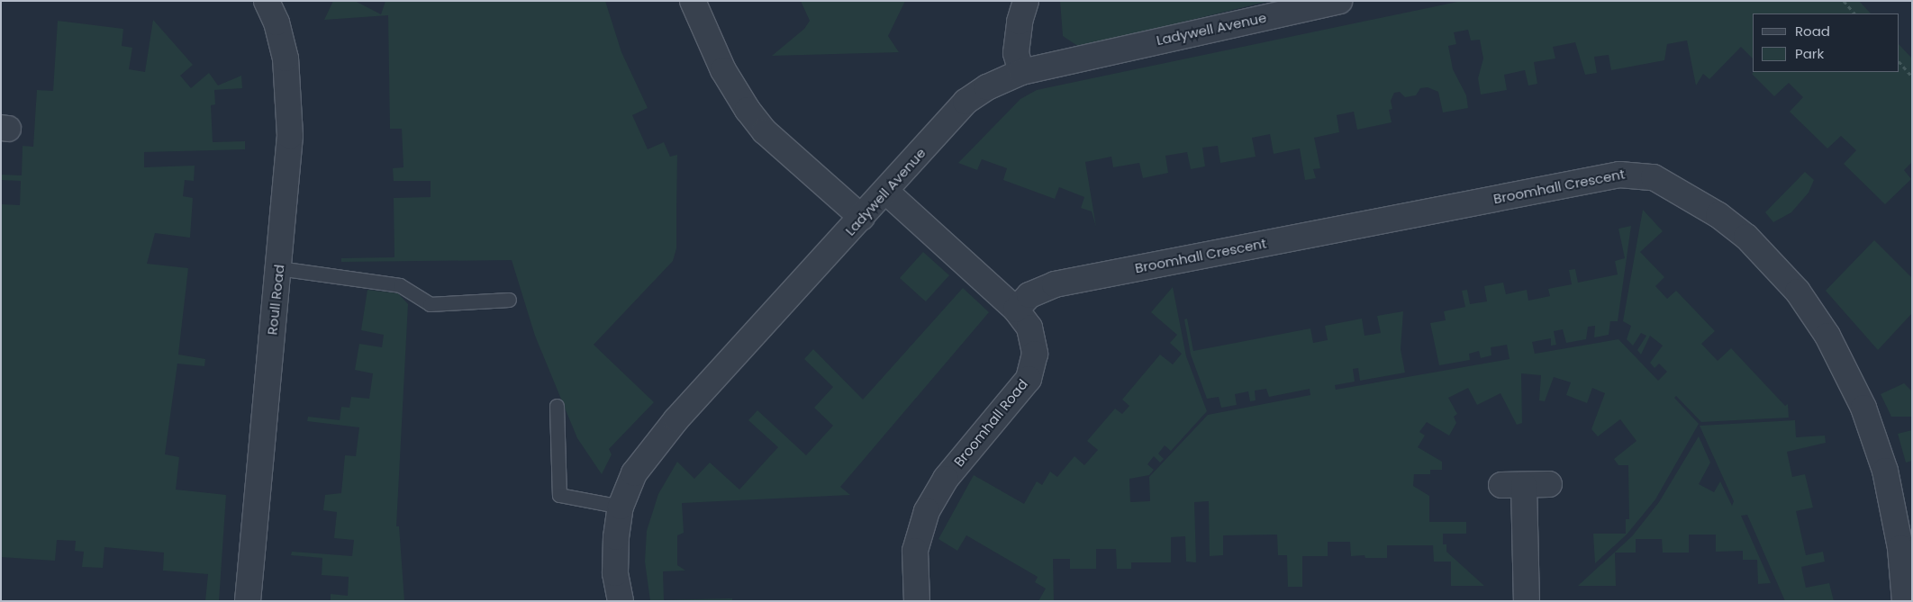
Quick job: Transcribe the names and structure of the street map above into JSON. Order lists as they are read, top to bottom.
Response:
{
  "streets": {
    "street": [
      "Ladywell Avenue",
      "Broomhall Crescent",
      "Roull Road",
      "Broomhall Road"
    ]
  },
  "crossings": [
    ["Ladywell Avenue", "Broomhall Road"],
    ["Broomhall Crescent", "Broomhall Road"]
  ],
  "legend": ["Road", "Park"]
}
